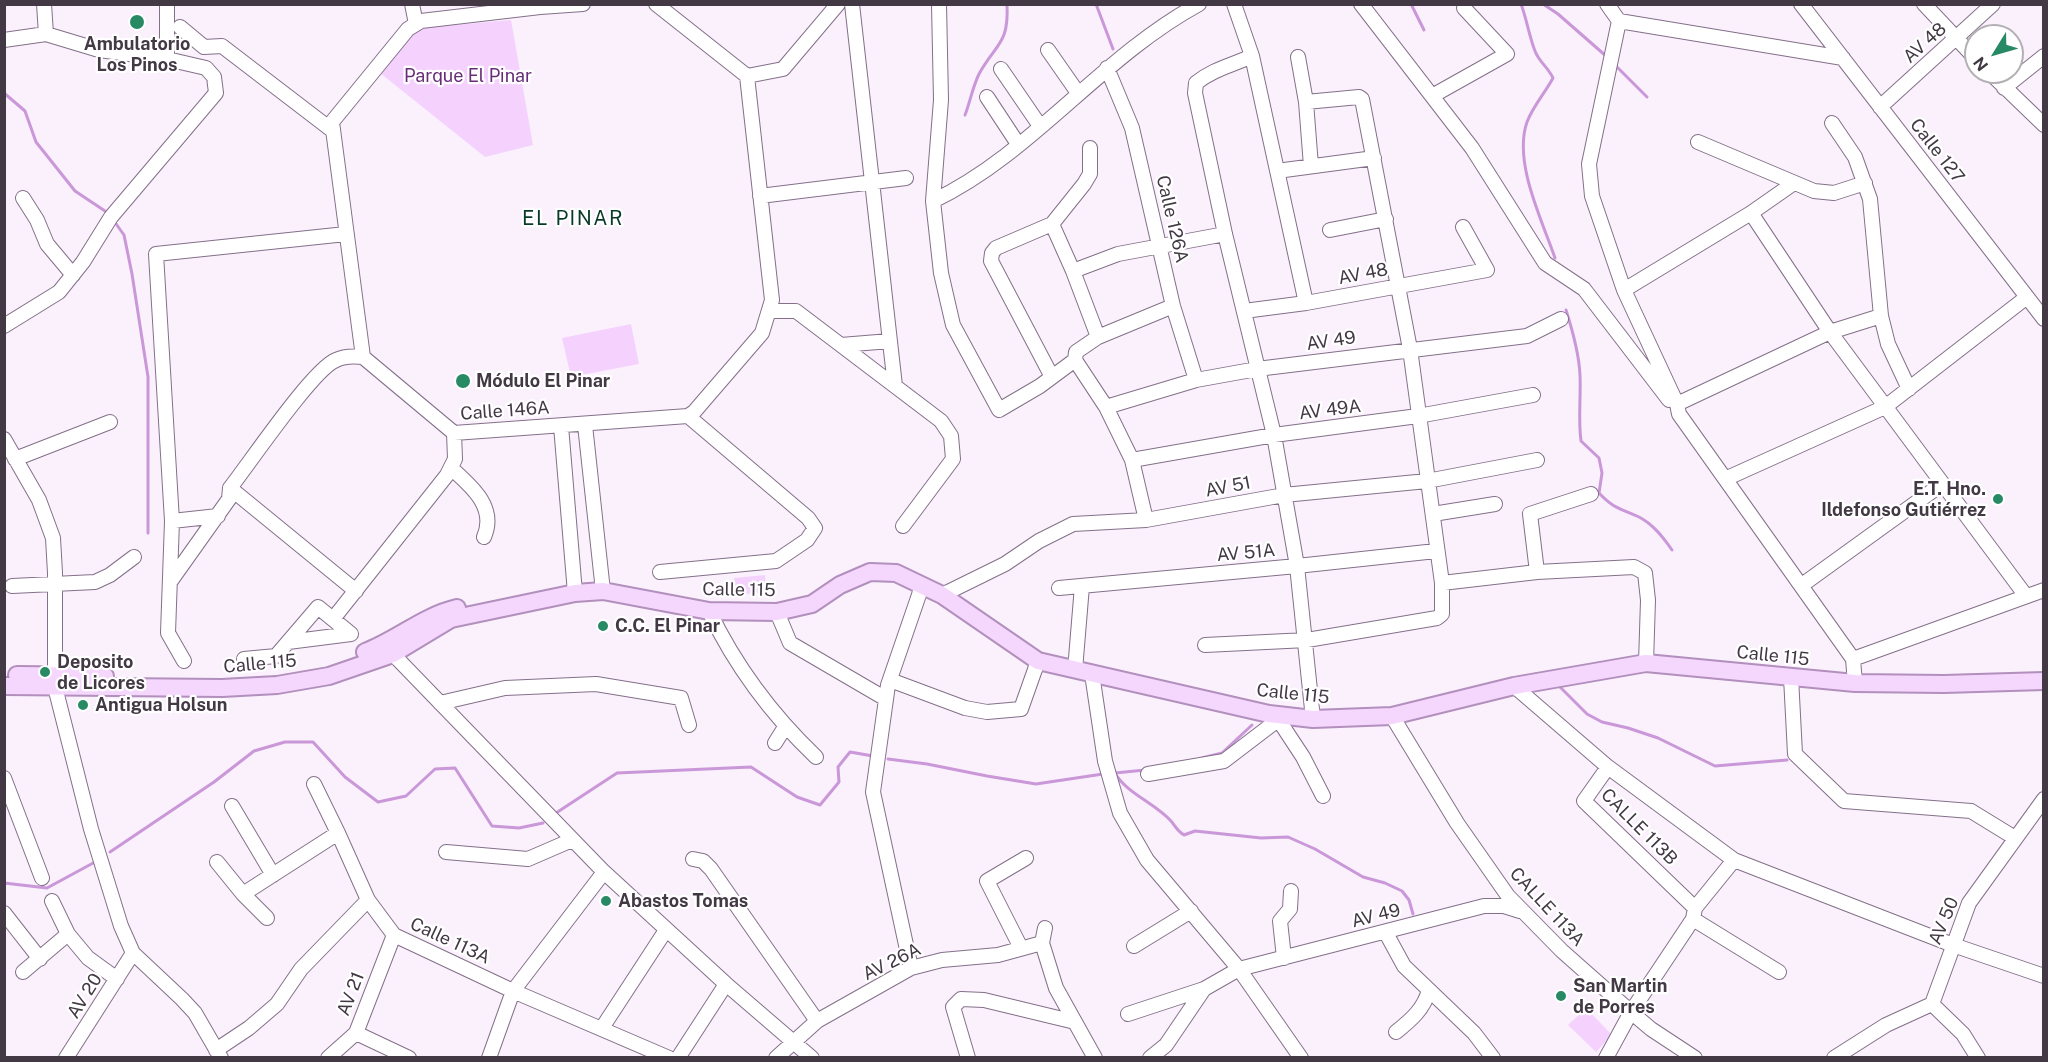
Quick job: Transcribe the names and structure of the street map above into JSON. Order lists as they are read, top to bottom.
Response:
{
  "streets": {
    "main road": ["Calle 115"],
    "street": [
      "AV 48",
      "Calle 127",
      "Calle 126A",
      "AV 49",
      "AV 49A",
      "Calle 146A",
      "AV 51",
      "AV 51A",
      "CALLE 113B",
      "CALLE 113A",
      "AV 50",
      "Calle 113A",
      "AV 26A",
      "AV 21",
      "AV 20"
    ]
  },
  "crossings": [
    ["AV 48", "Calle 127"],
    ["Calle 126A", "AV 49"],
    ["AV 49", "CALLE 113A"],
    ["AV 51", "Calle 115"],
    ["Calle 115", "CALLE 113A"],
    ["Calle 113A", "AV 21"]
  ],
  "districts": ["EL PINAR"],
  "parks": ["Parque El Pinar"],
  "places": [
    "Ambulatorio Los Pinos",
    "Módulo El Pinar",
    "E.T. Hno. Ildefonso Gutiérrez",
    "C.C. El Pinar",
    "Deposito de Licores",
    "Antigua Holsun",
    "Abastos Tomas",
    "San Martin de Porres"
  ],
  "north": "bottom left"
}
